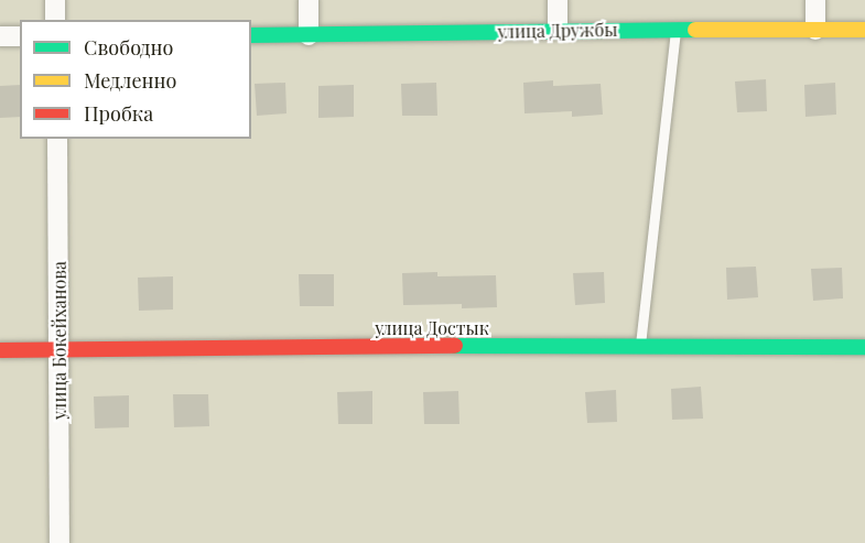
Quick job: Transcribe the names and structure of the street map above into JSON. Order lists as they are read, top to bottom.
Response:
{
  "streets": {
    "street": ["улица Дружбы", "улица Достык", "улица Бокейханова"]
  },
  "crossings": [
    ["улица Достык", "улица Бокейханова"]
  ],
  "legend": ["Свободно", "Медленно", "Пробка"]
}
